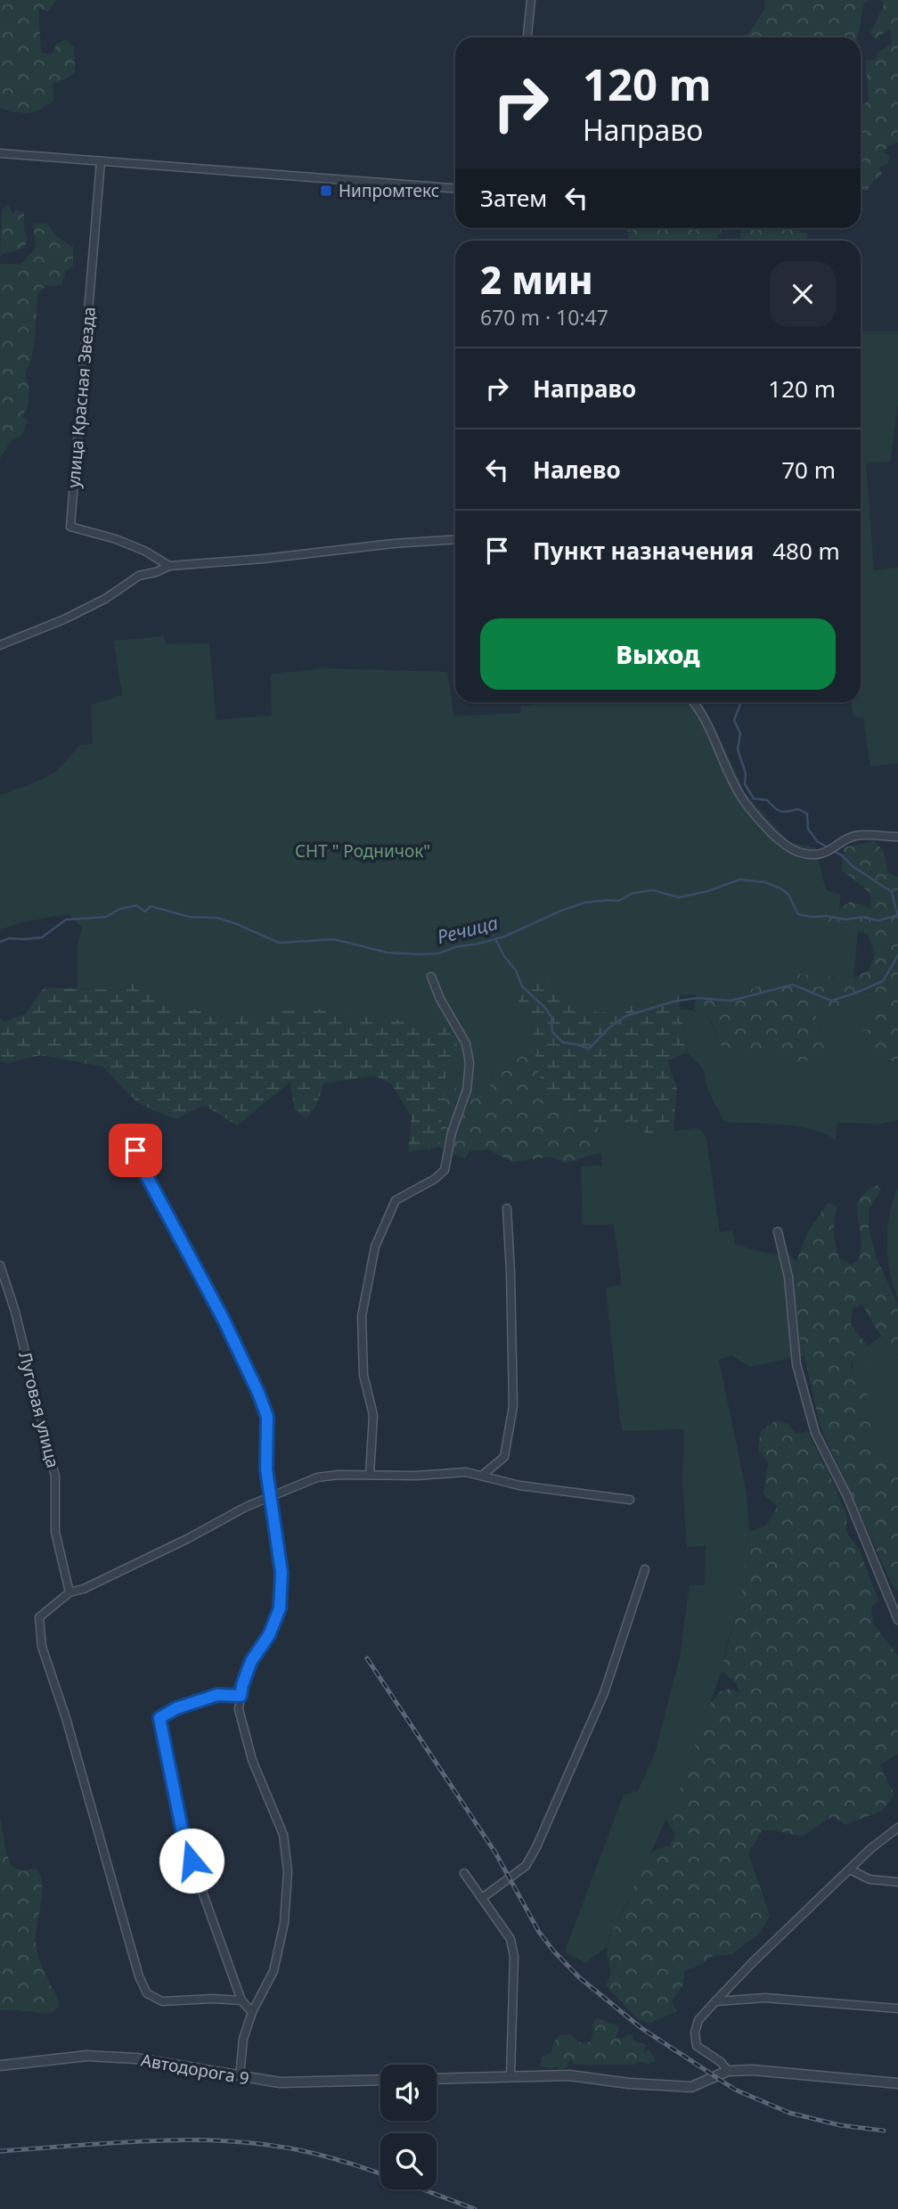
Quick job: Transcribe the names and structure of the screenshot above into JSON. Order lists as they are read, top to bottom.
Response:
{
  "streets": {
    "street": ["улица Красная Звезда", "Луговая улица", "Автодорога 9"]
  },
  "water": ["Речица"],
  "parks": ["СНТ \" Родничок\""],
  "places": {
    "transit": ["Нипромтекс"]
  },
  "page": {
    "turn": ["120 m", "Направо"],
    "then": "Затем",
    "heading": ["2 мин", "670 m · 10:47"],
    "list": [
      {
        "name": "Направо",
        "value": "120 m"
      },
      {
        "name": "Налево",
        "value": "70 m"
      },
      {
        "name": "Пункт назначения",
        "value": "480 m"
      }
    ],
    "buttons": "Выход"
  }
}
